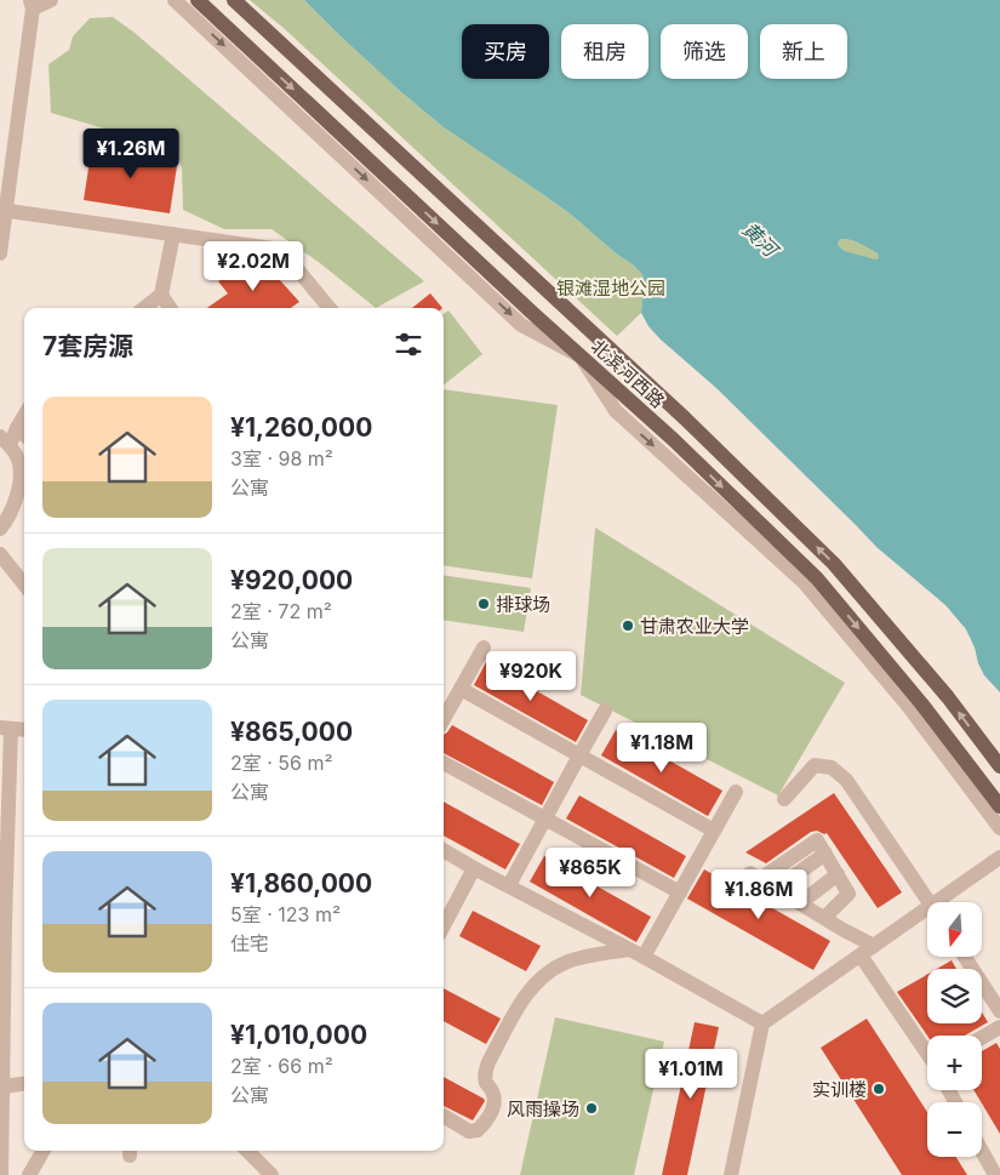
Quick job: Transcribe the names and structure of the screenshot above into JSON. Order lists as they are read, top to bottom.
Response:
{
  "streets": {
    "main road": ["北滨河西路"]
  },
  "water": ["黄河"],
  "parks": ["银滩湿地公园"],
  "places": [
    "排球场",
    "甘肃农业大学",
    "实训楼",
    "风雨操场"
  ],
  "north": "bottom",
  "page": {
    "chip": [
      "买房",
      "租房",
      "筛选",
      "新上"
    ],
    "price": [
      "¥1.26M",
      "¥2.02M",
      "¥920K",
      "¥1.18M",
      "¥865K",
      "¥1.86M",
      "¥1.01M"
    ],
    "heading": "7套房源",
    "list": [
      {
        "name": "¥1,260,000",
        "note": "3室 · 98 m² · 公寓"
      },
      {
        "name": "¥920,000",
        "note": "2室 · 72 m² · 公寓"
      },
      {
        "name": "¥865,000",
        "note": "2室 · 56 m² · 公寓"
      },
      {
        "name": "¥1,860,000",
        "note": "5室 · 123 m² · 住宅"
      },
      {
        "name": "¥1,010,000",
        "note": "2室 · 66 m² · 公寓"
      }
    ],
    "map_buttons": ["+", "−"]
  }
}
